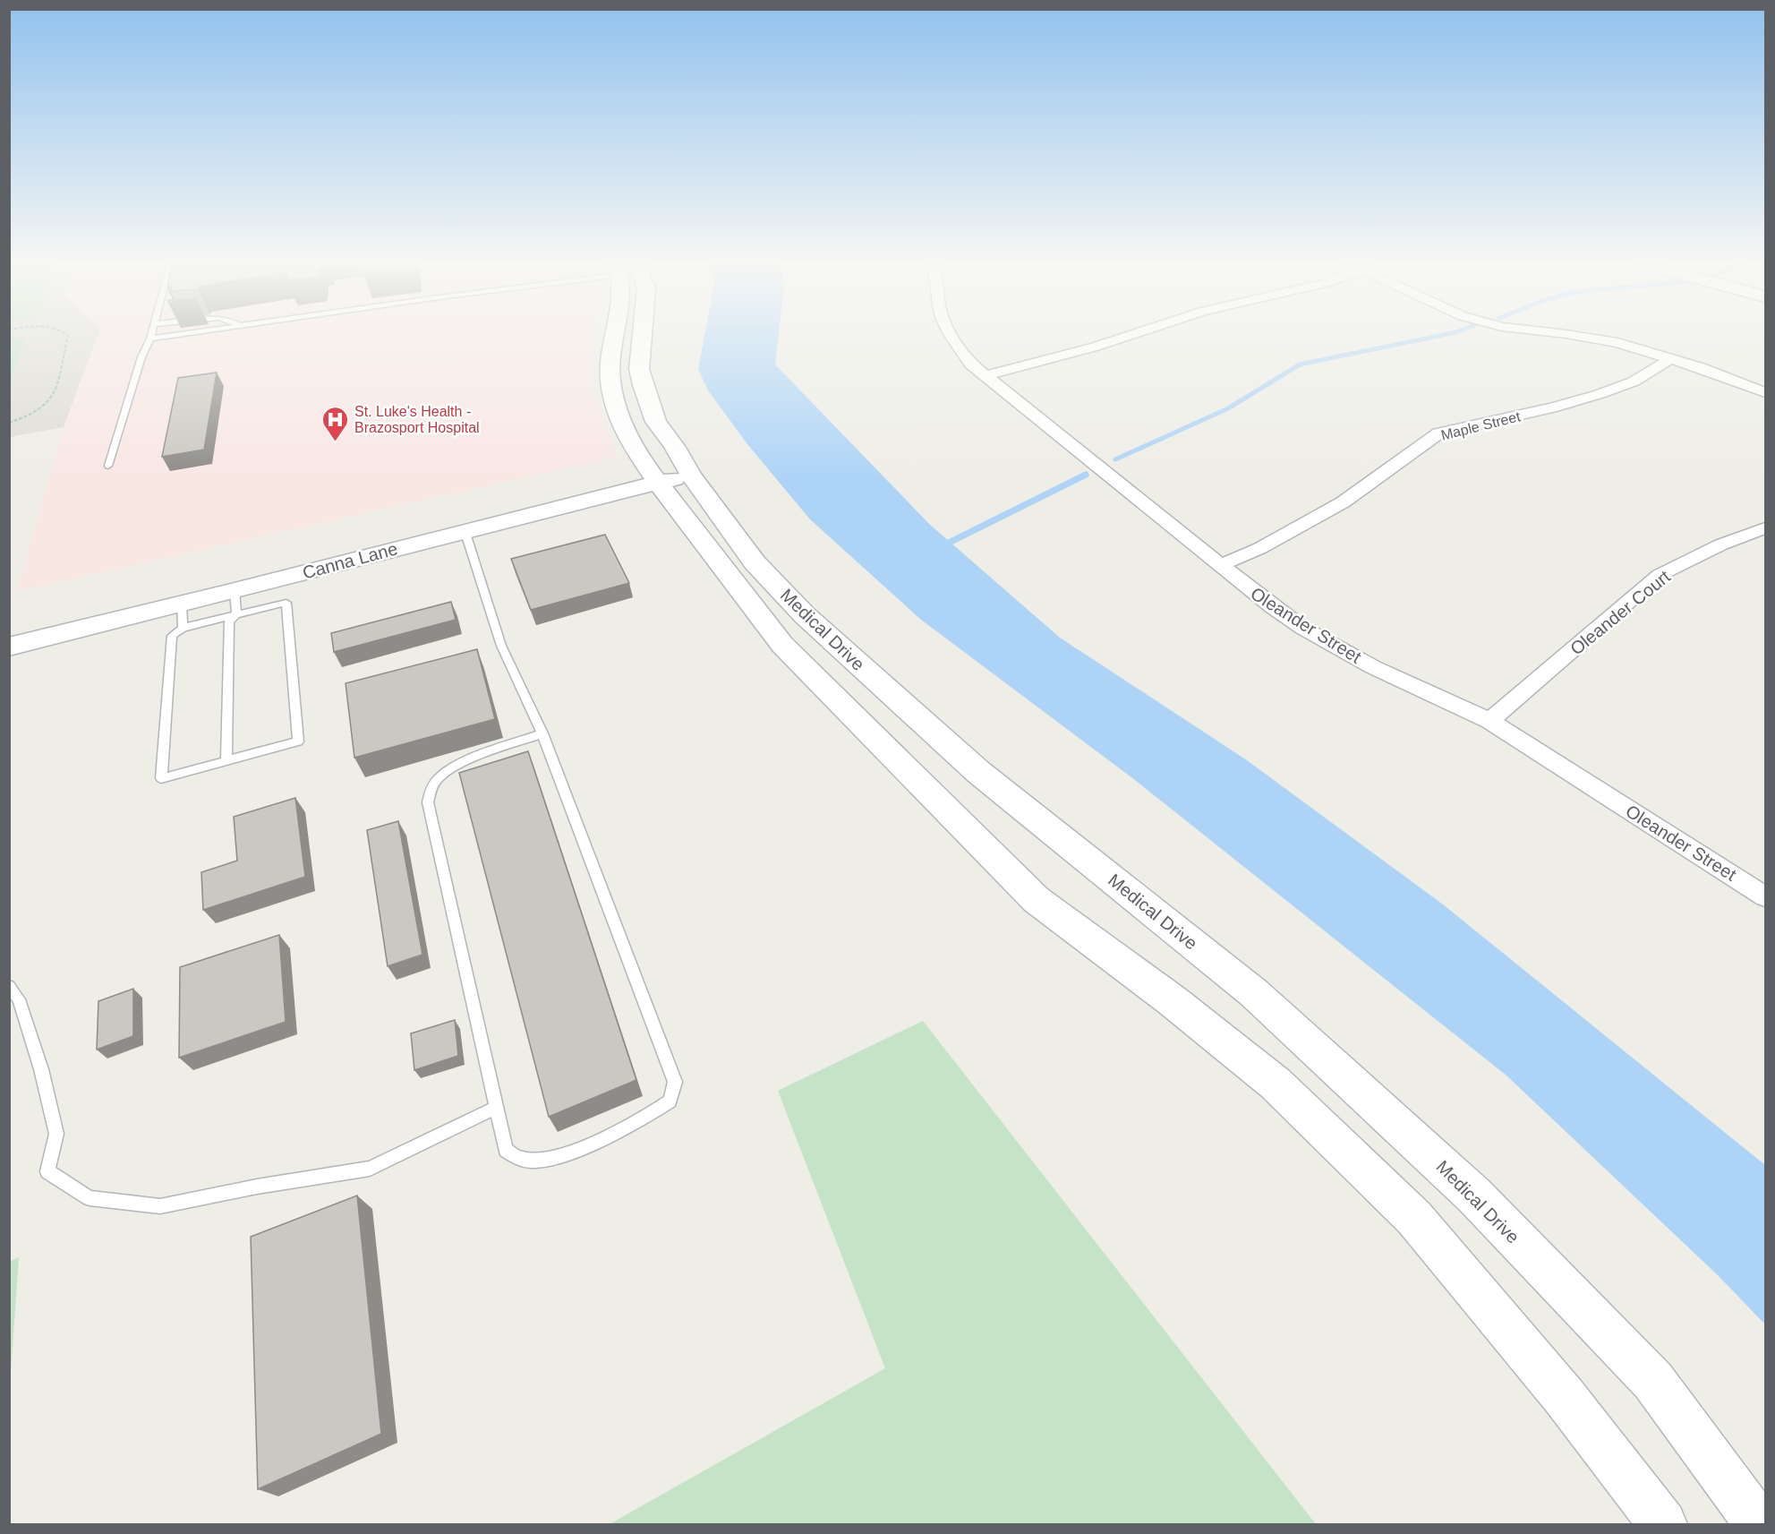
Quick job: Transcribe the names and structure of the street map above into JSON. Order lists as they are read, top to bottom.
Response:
{
  "streets": {
    "street": [
      "Maple Street",
      "Canna Lane",
      "Oleander Court",
      "Oleander Street",
      "Medical Drive"
    ]
  },
  "crossings": [
    ["Maple Street", "Oleander Street"],
    ["Canna Lane", "Medical Drive"],
    ["Oleander Court", "Oleander Street"]
  ],
  "places": {
    "hospital": ["St. Luke's Health - Brazosport Hospital"]
  }
}
